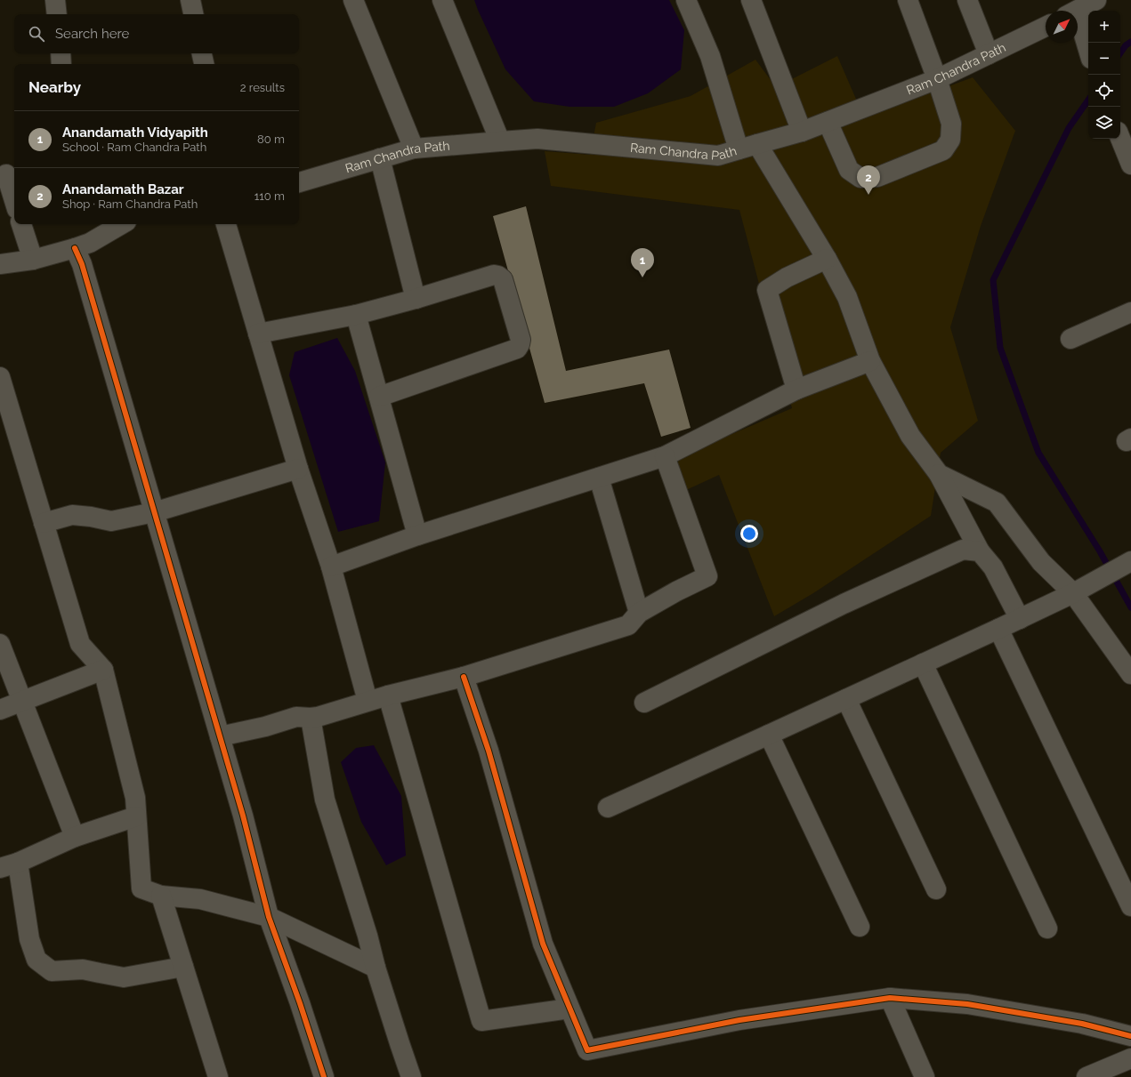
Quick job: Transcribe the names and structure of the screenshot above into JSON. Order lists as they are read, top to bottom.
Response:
{
  "streets": {
    "street": ["Ram Chandra Path"]
  },
  "north": "top right",
  "page": {
    "map_buttons": ["+", "−"],
    "search": "Search here",
    "heading": ["Nearby", "2 results"],
    "list": [
      {
        "mark": "1",
        "name": "Anandamath Vidyapith",
        "note": "School · Ram Chandra Path",
        "value": "80 m"
      },
      {
        "mark": "2",
        "name": "Anandamath Bazar",
        "note": "Shop · Ram Chandra Path",
        "value": "110 m"
      }
    ],
    "pins": ["2", "1"]
  }
}
